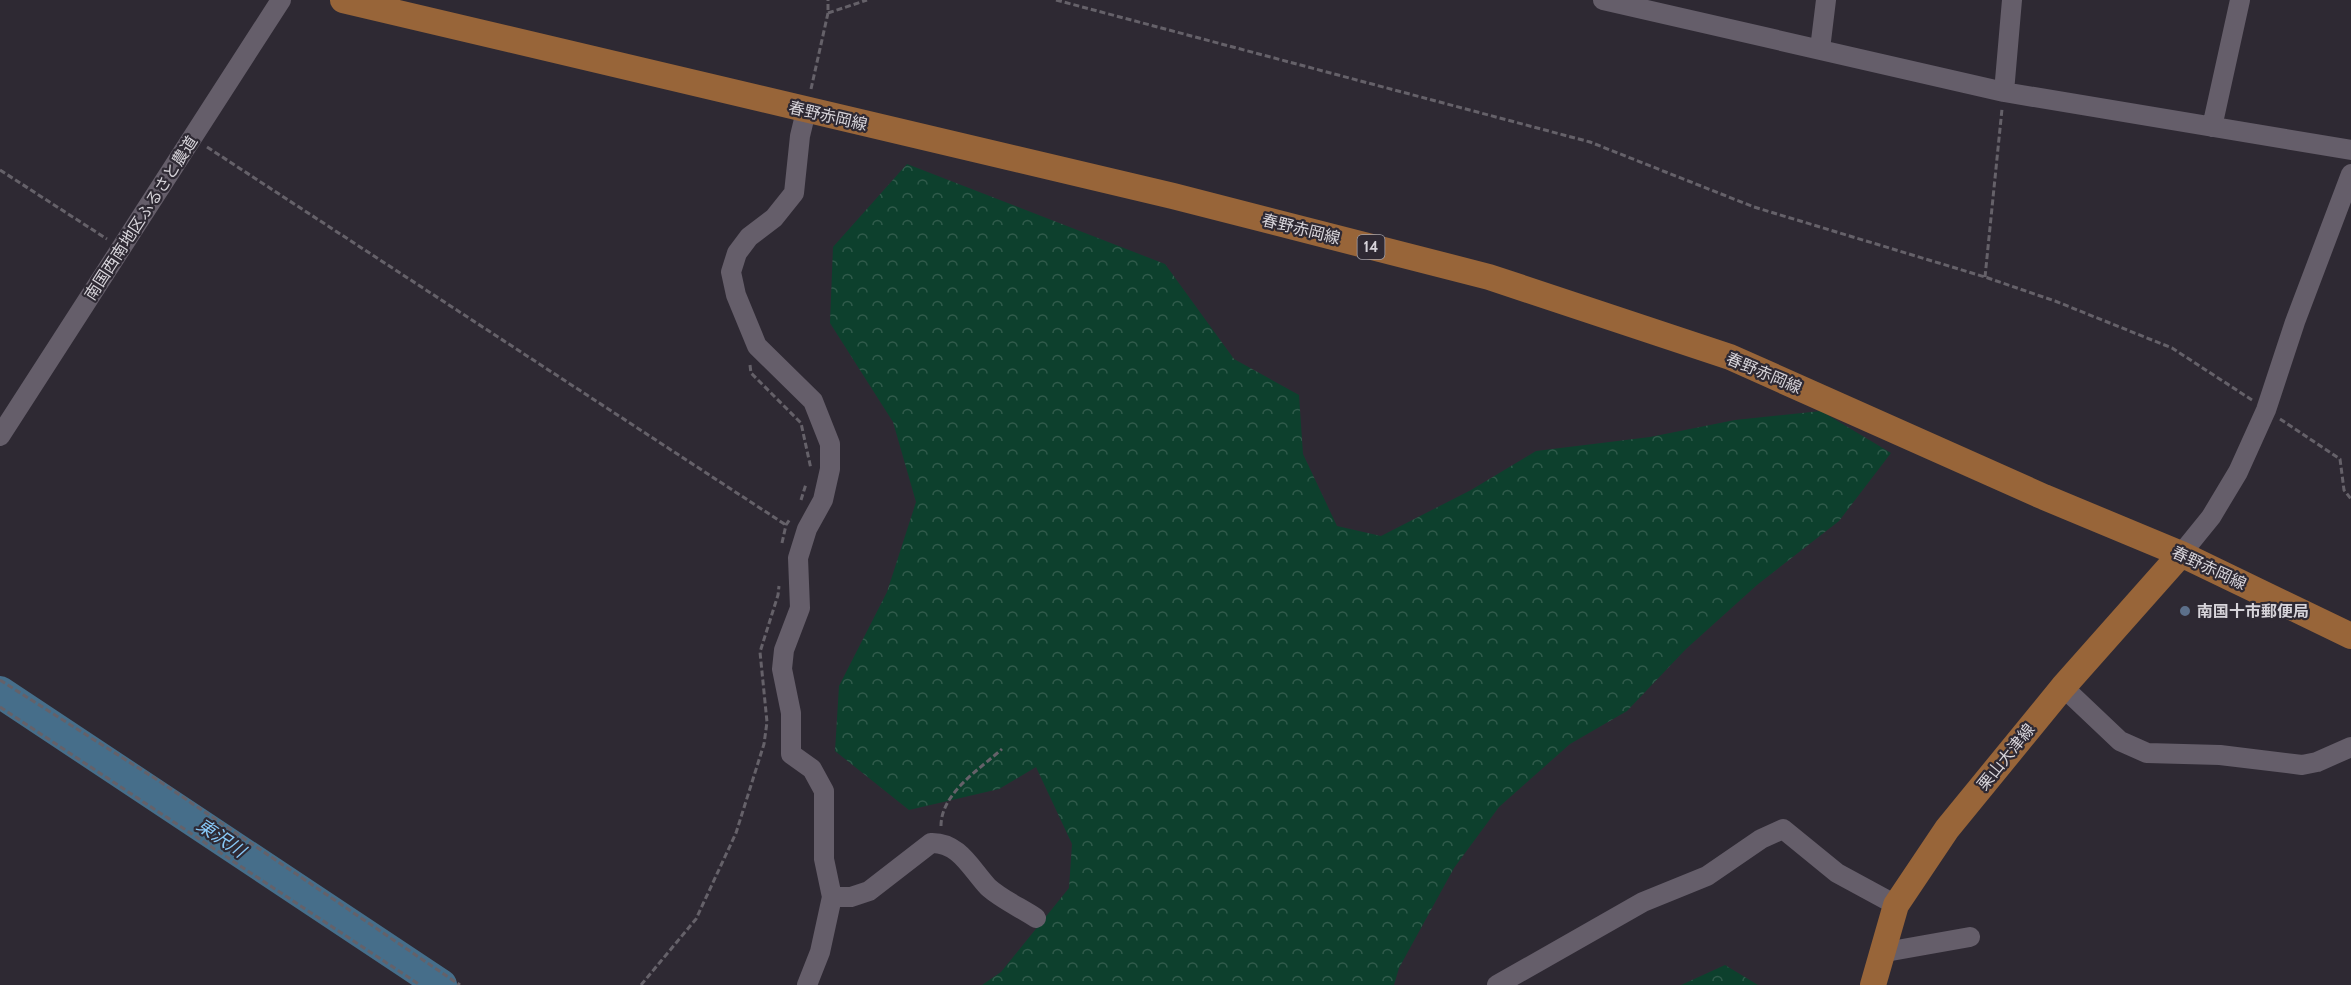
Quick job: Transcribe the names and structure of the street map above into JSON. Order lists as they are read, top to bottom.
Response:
{
  "streets": {
    "main road": ["春野赤岡線", "14", "栗山大津線"],
    "street": ["南国西南地区ふるさと農道"]
  },
  "crossings": [
    ["春野赤岡線", "栗山大津線"]
  ],
  "water": ["東沢川"],
  "places": ["南国十市郵便局"]
}
